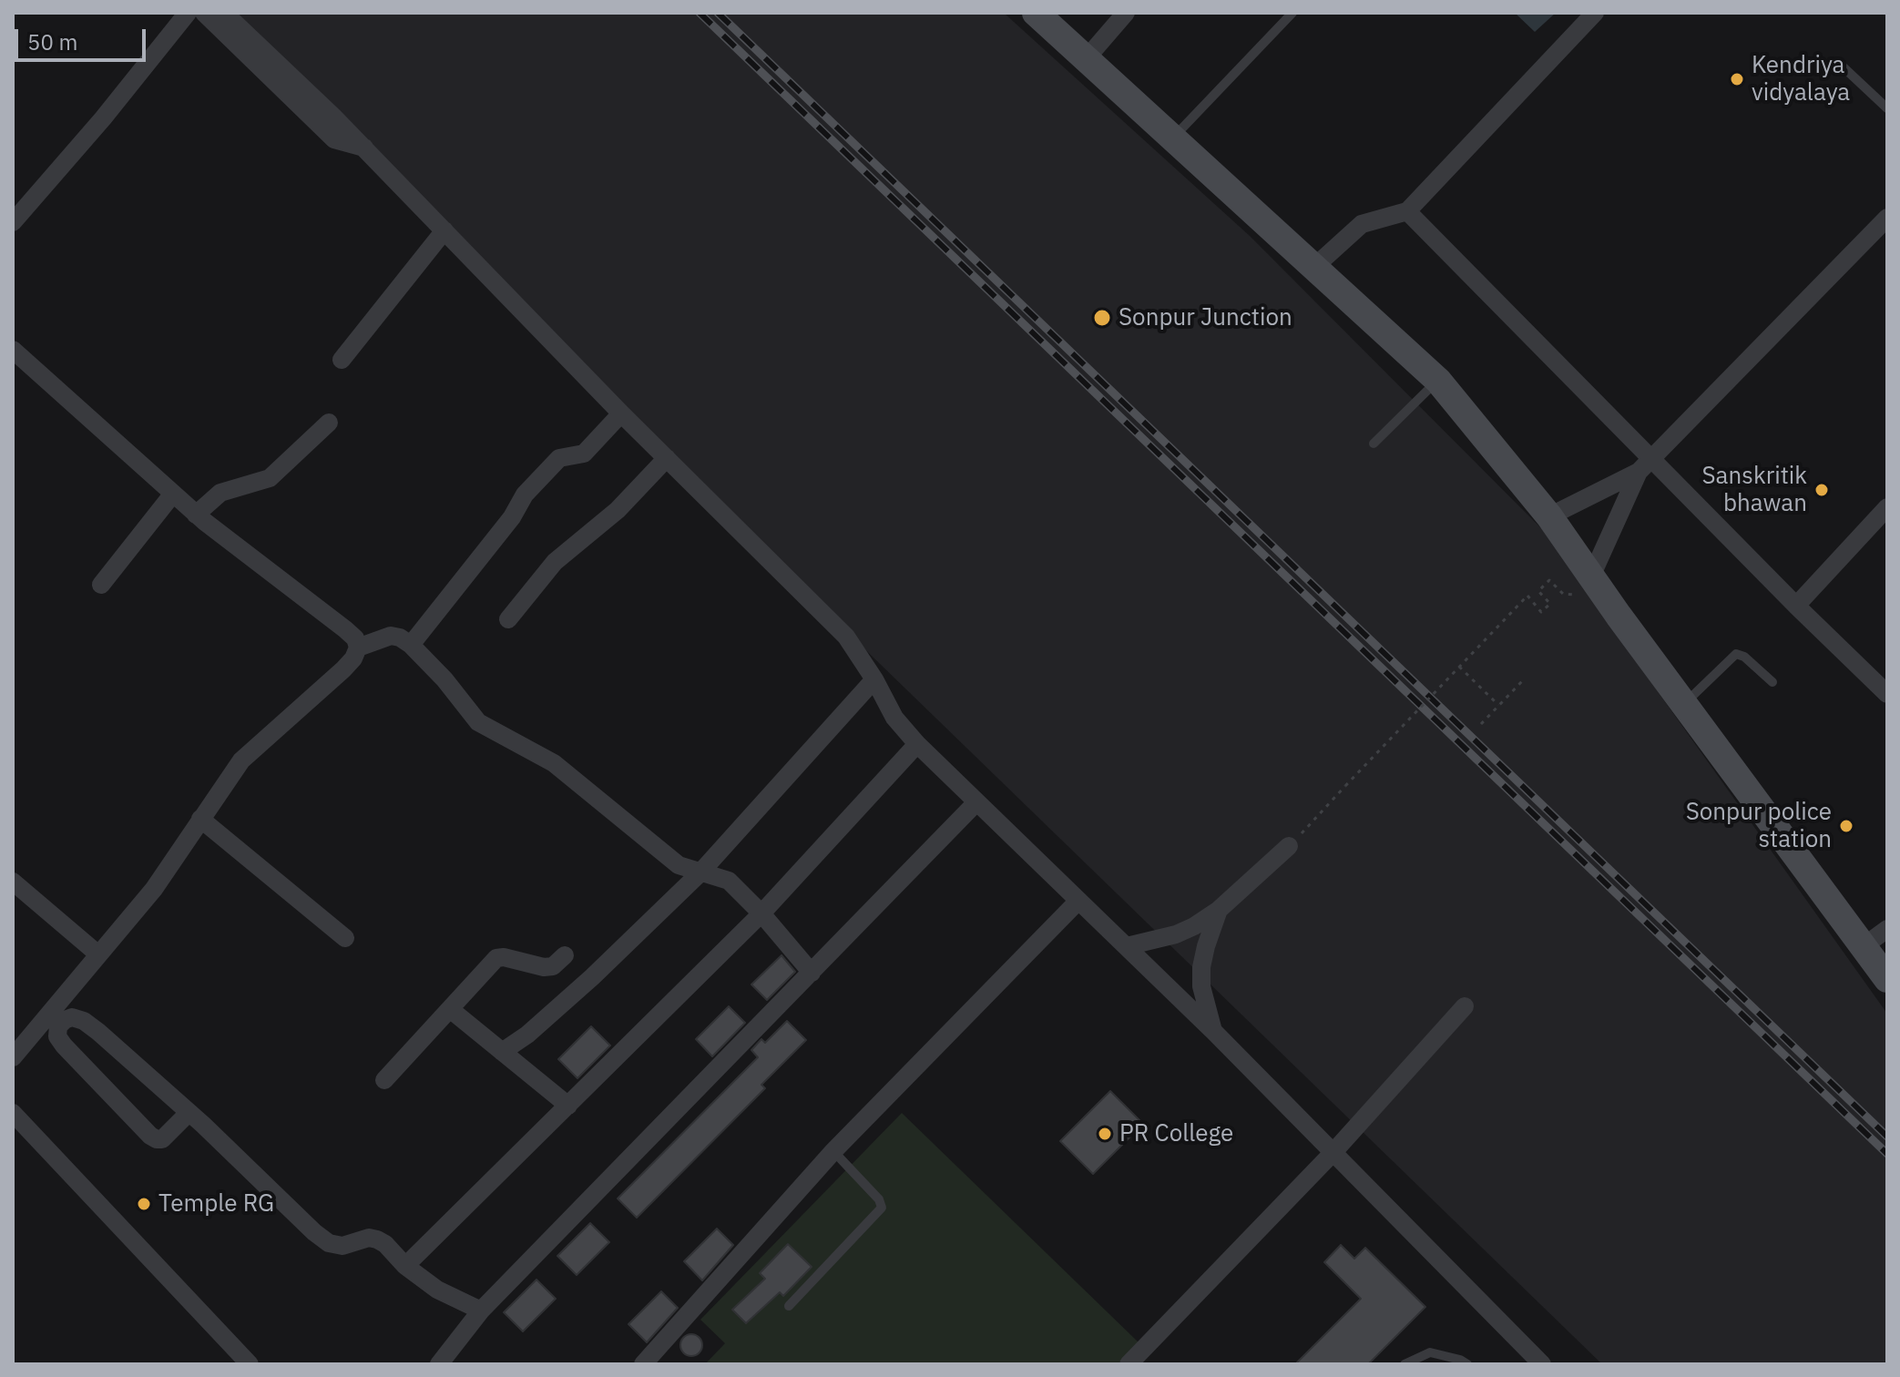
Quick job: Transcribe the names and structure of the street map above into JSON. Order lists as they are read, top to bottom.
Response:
{
  "places": [
    "Kendriya vidyalaya",
    "Sonpur Junction",
    "Sanskritik bhawan",
    "Sonpur police station",
    "PR College",
    "Temple RG"
  ],
  "scale_bar": "50 m"
}
